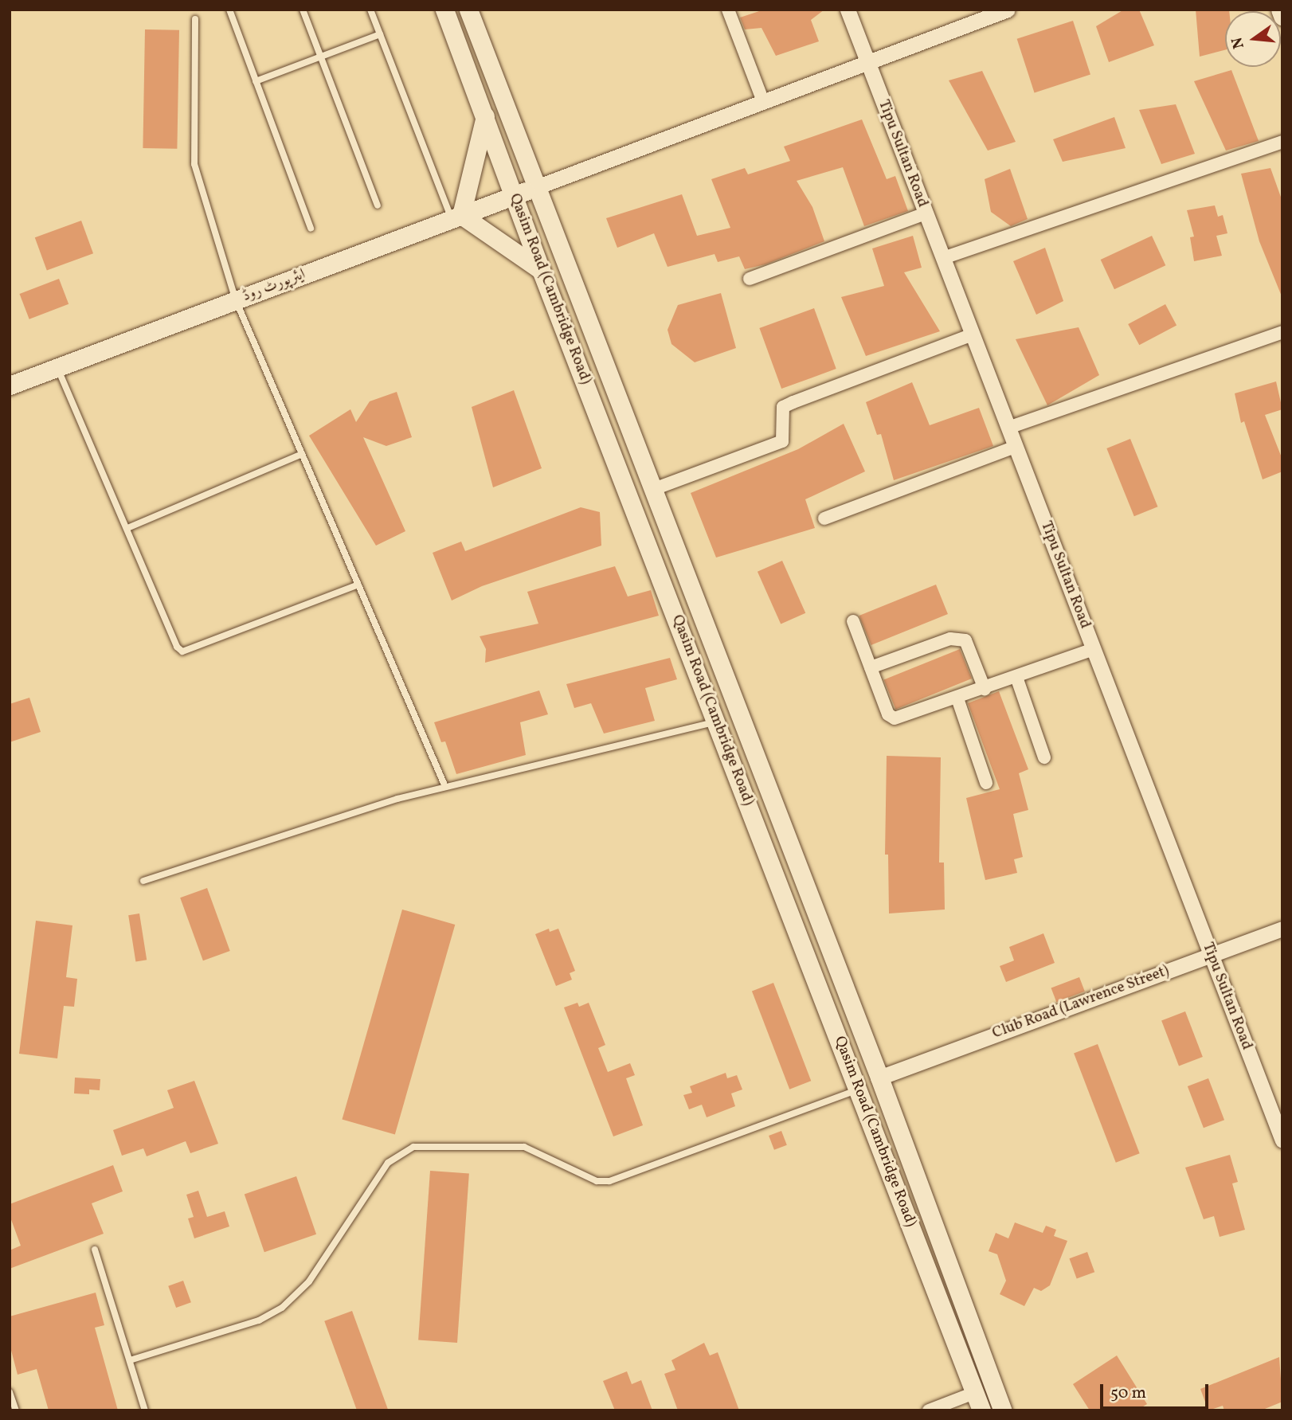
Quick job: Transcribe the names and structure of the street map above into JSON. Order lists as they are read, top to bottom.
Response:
{
  "streets": {
    "main road": ["ایئرپورٹ روڈ", "Qasim Road (Cambridge Road)"],
    "street": ["Tipu Sultan Road", "Club Road (Lawrence Street)"]
  },
  "crossings": [
    ["Tipu Sultan Road", "Club Road (Lawrence Street)"],
    ["ایئرپورٹ روڈ", "Qasim Road (Cambridge Road)"],
    ["Qasim Road (Cambridge Road)", "Club Road (Lawrence Street)"]
  ],
  "scale_bar": "50 m",
  "north": "left"
}
